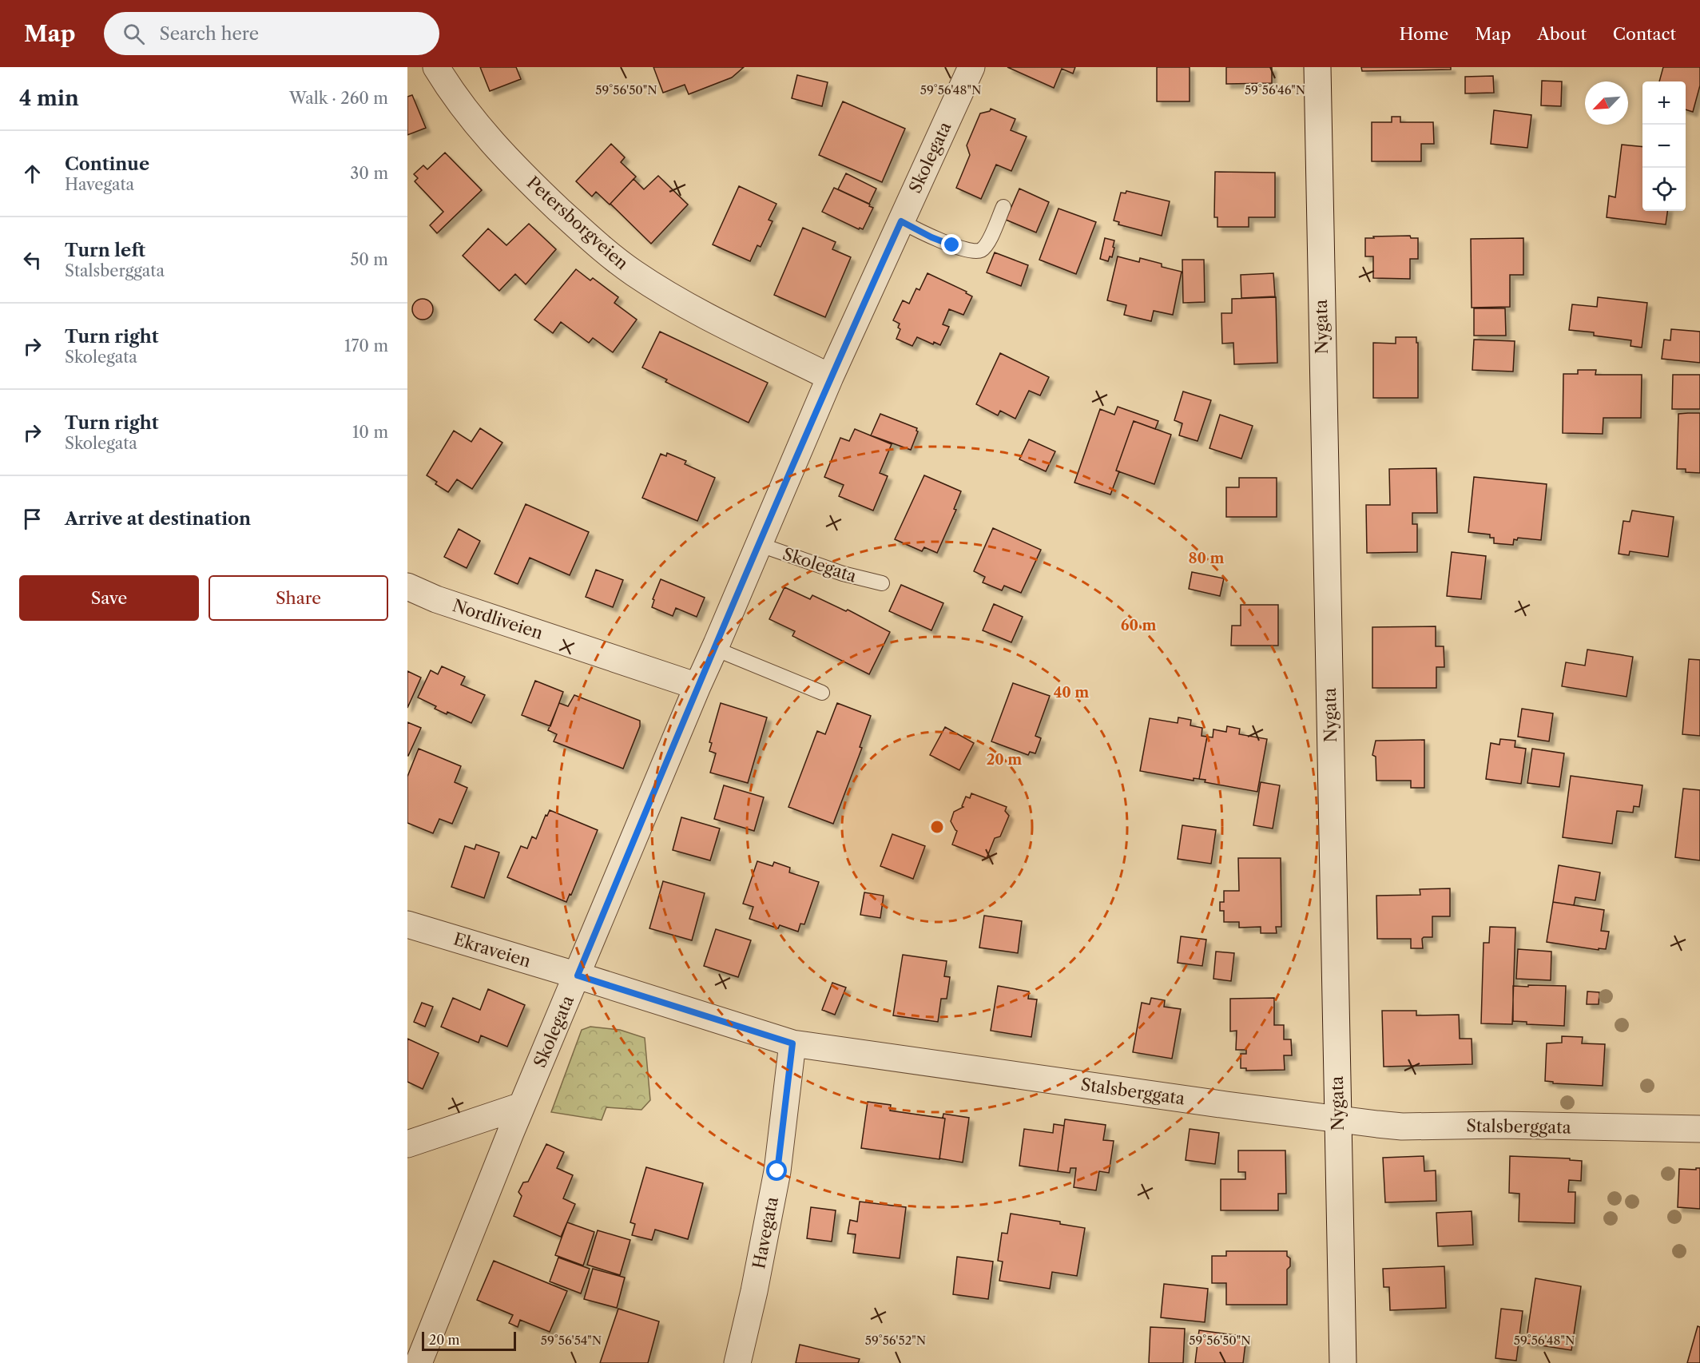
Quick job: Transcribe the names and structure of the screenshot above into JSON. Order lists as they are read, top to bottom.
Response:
{
  "streets": {
    "street": [
      "Skolegata",
      "Petersborgveien",
      "Nygata",
      "Nordliveien",
      "Ekraveien",
      "Stalsberggata",
      "Havegata"
    ]
  },
  "crossings": [
    ["Skolegata", "Petersborgveien"],
    ["Skolegata", "Nordliveien"],
    ["Skolegata", "Ekraveien"],
    ["Skolegata", "Stalsberggata"],
    ["Nygata", "Stalsberggata"],
    ["Ekraveien", "Stalsberggata"],
    ["Stalsberggata", "Havegata"]
  ],
  "scale_bar": "20 m",
  "north": "bottom left",
  "page": {
    "header": "Map",
    "search": "Search here",
    "nav": [
      "Home",
      "Map",
      "About",
      "Contact"
    ],
    "heading": ["4 min", "Walk · 260 m"],
    "map_buttons": ["+", "−"],
    "list": [
      ["Continue", "Havegata", "30 m"],
      ["Turn left", "Stalsberggata", "50 m"],
      ["Turn right", "Skolegata", "170 m"],
      ["Turn right", "Skolegata", "10 m"],
      "Arrive at destination"
    ],
    "buttons": ["Save", "Share"],
    "scale": "20 m"
  },
  "coordinates": [
    "59°56'50\"N",
    "59°56'48\"N",
    "59°56'46\"N",
    "59°56'54\"N",
    "59°56'52\"N"
  ],
  "rings": [
    "80 m",
    "60 m",
    "40 m",
    "20 m"
  ]
}
